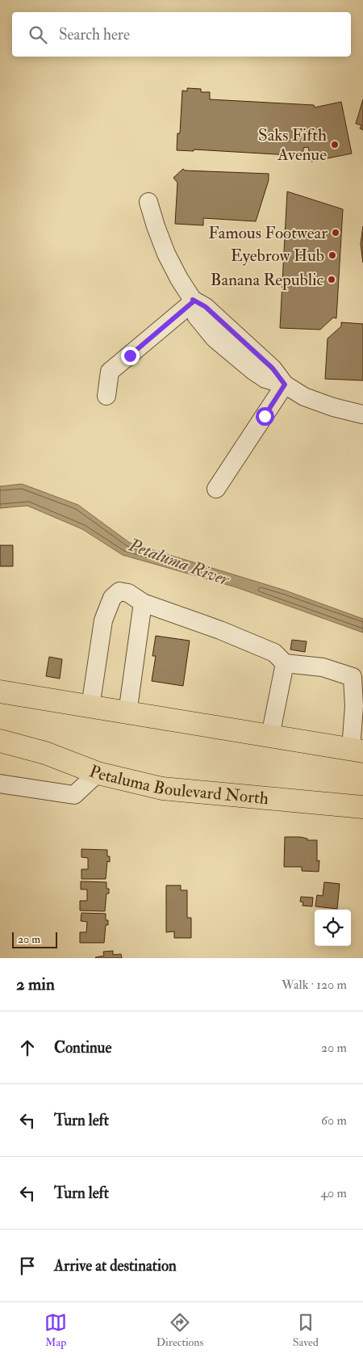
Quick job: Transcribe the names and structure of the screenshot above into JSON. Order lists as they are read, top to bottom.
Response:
{
  "streets": {
    "main road": ["Petaluma Boulevard North"]
  },
  "water": ["Petaluma River"],
  "places": [
    "Saks Fifth Avenue",
    "Famous Footwear",
    "Eyebrow Hub",
    "Banana Republic"
  ],
  "scale_bar": "20 m",
  "page": {
    "search": "Search here",
    "scale": "20 m",
    "heading": ["2 min", "Walk · 120 m"],
    "list": [
      ["Continue", "20 m"],
      ["Turn left", "60 m"],
      ["Turn left", "40 m"],
      "Arrive at destination"
    ],
    "nav": ["Map", "Directions", "Saved"]
  }
}
